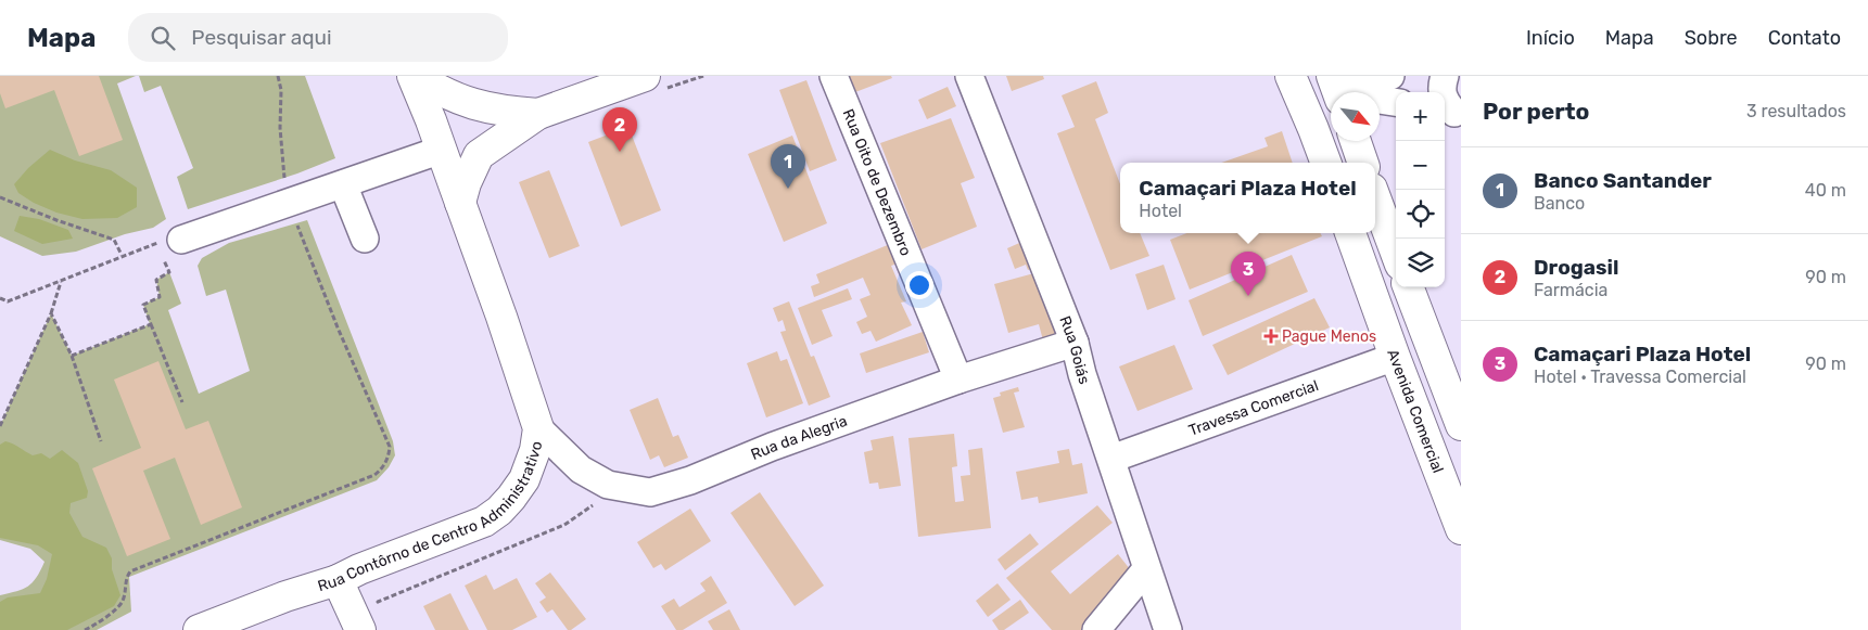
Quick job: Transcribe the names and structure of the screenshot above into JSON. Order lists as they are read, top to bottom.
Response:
{
  "streets": {
    "main road": ["Avenida Comercial", "Rua Contôrno de Centro Administrativo"],
    "street": [
      "Rua Oito de Dezembro",
      "Rua Goiás",
      "Travessa Comercial",
      "Rua da Alegria"
    ]
  },
  "crossings": [
    ["Rua Oito de Dezembro", "Rua da Alegria"],
    ["Rua Goiás", "Travessa Comercial"],
    ["Rua Goiás", "Rua da Alegria"],
    ["Travessa Comercial", "Avenida Comercial"],
    ["Rua da Alegria", "Rua Contôrno de Centro Administrativo"]
  ],
  "places": {
    "health": ["Pague Menos"]
  },
  "north": "bottom right",
  "page": {
    "header": "Mapa",
    "search": "Pesquisar aqui",
    "nav": [
      "Início",
      "Mapa",
      "Sobre",
      "Contato"
    ],
    "heading": ["Por perto", "3 resultados"],
    "map_buttons": ["+", "−"],
    "pins": ["2", "1", "3"],
    "list": [
      {
        "mark": "1",
        "name": "Banco Santander",
        "note": "Banco",
        "value": "40 m"
      },
      {
        "mark": "2",
        "name": "Drogasil",
        "note": "Farmácia",
        "value": "90 m"
      },
      {
        "mark": "3",
        "name": "Camaçari Plaza Hotel",
        "note": "Hotel · Travessa Comercial",
        "value": "90 m"
      }
    ],
    "popup": ["Camaçari Plaza Hotel", "Hotel"]
  }
}
